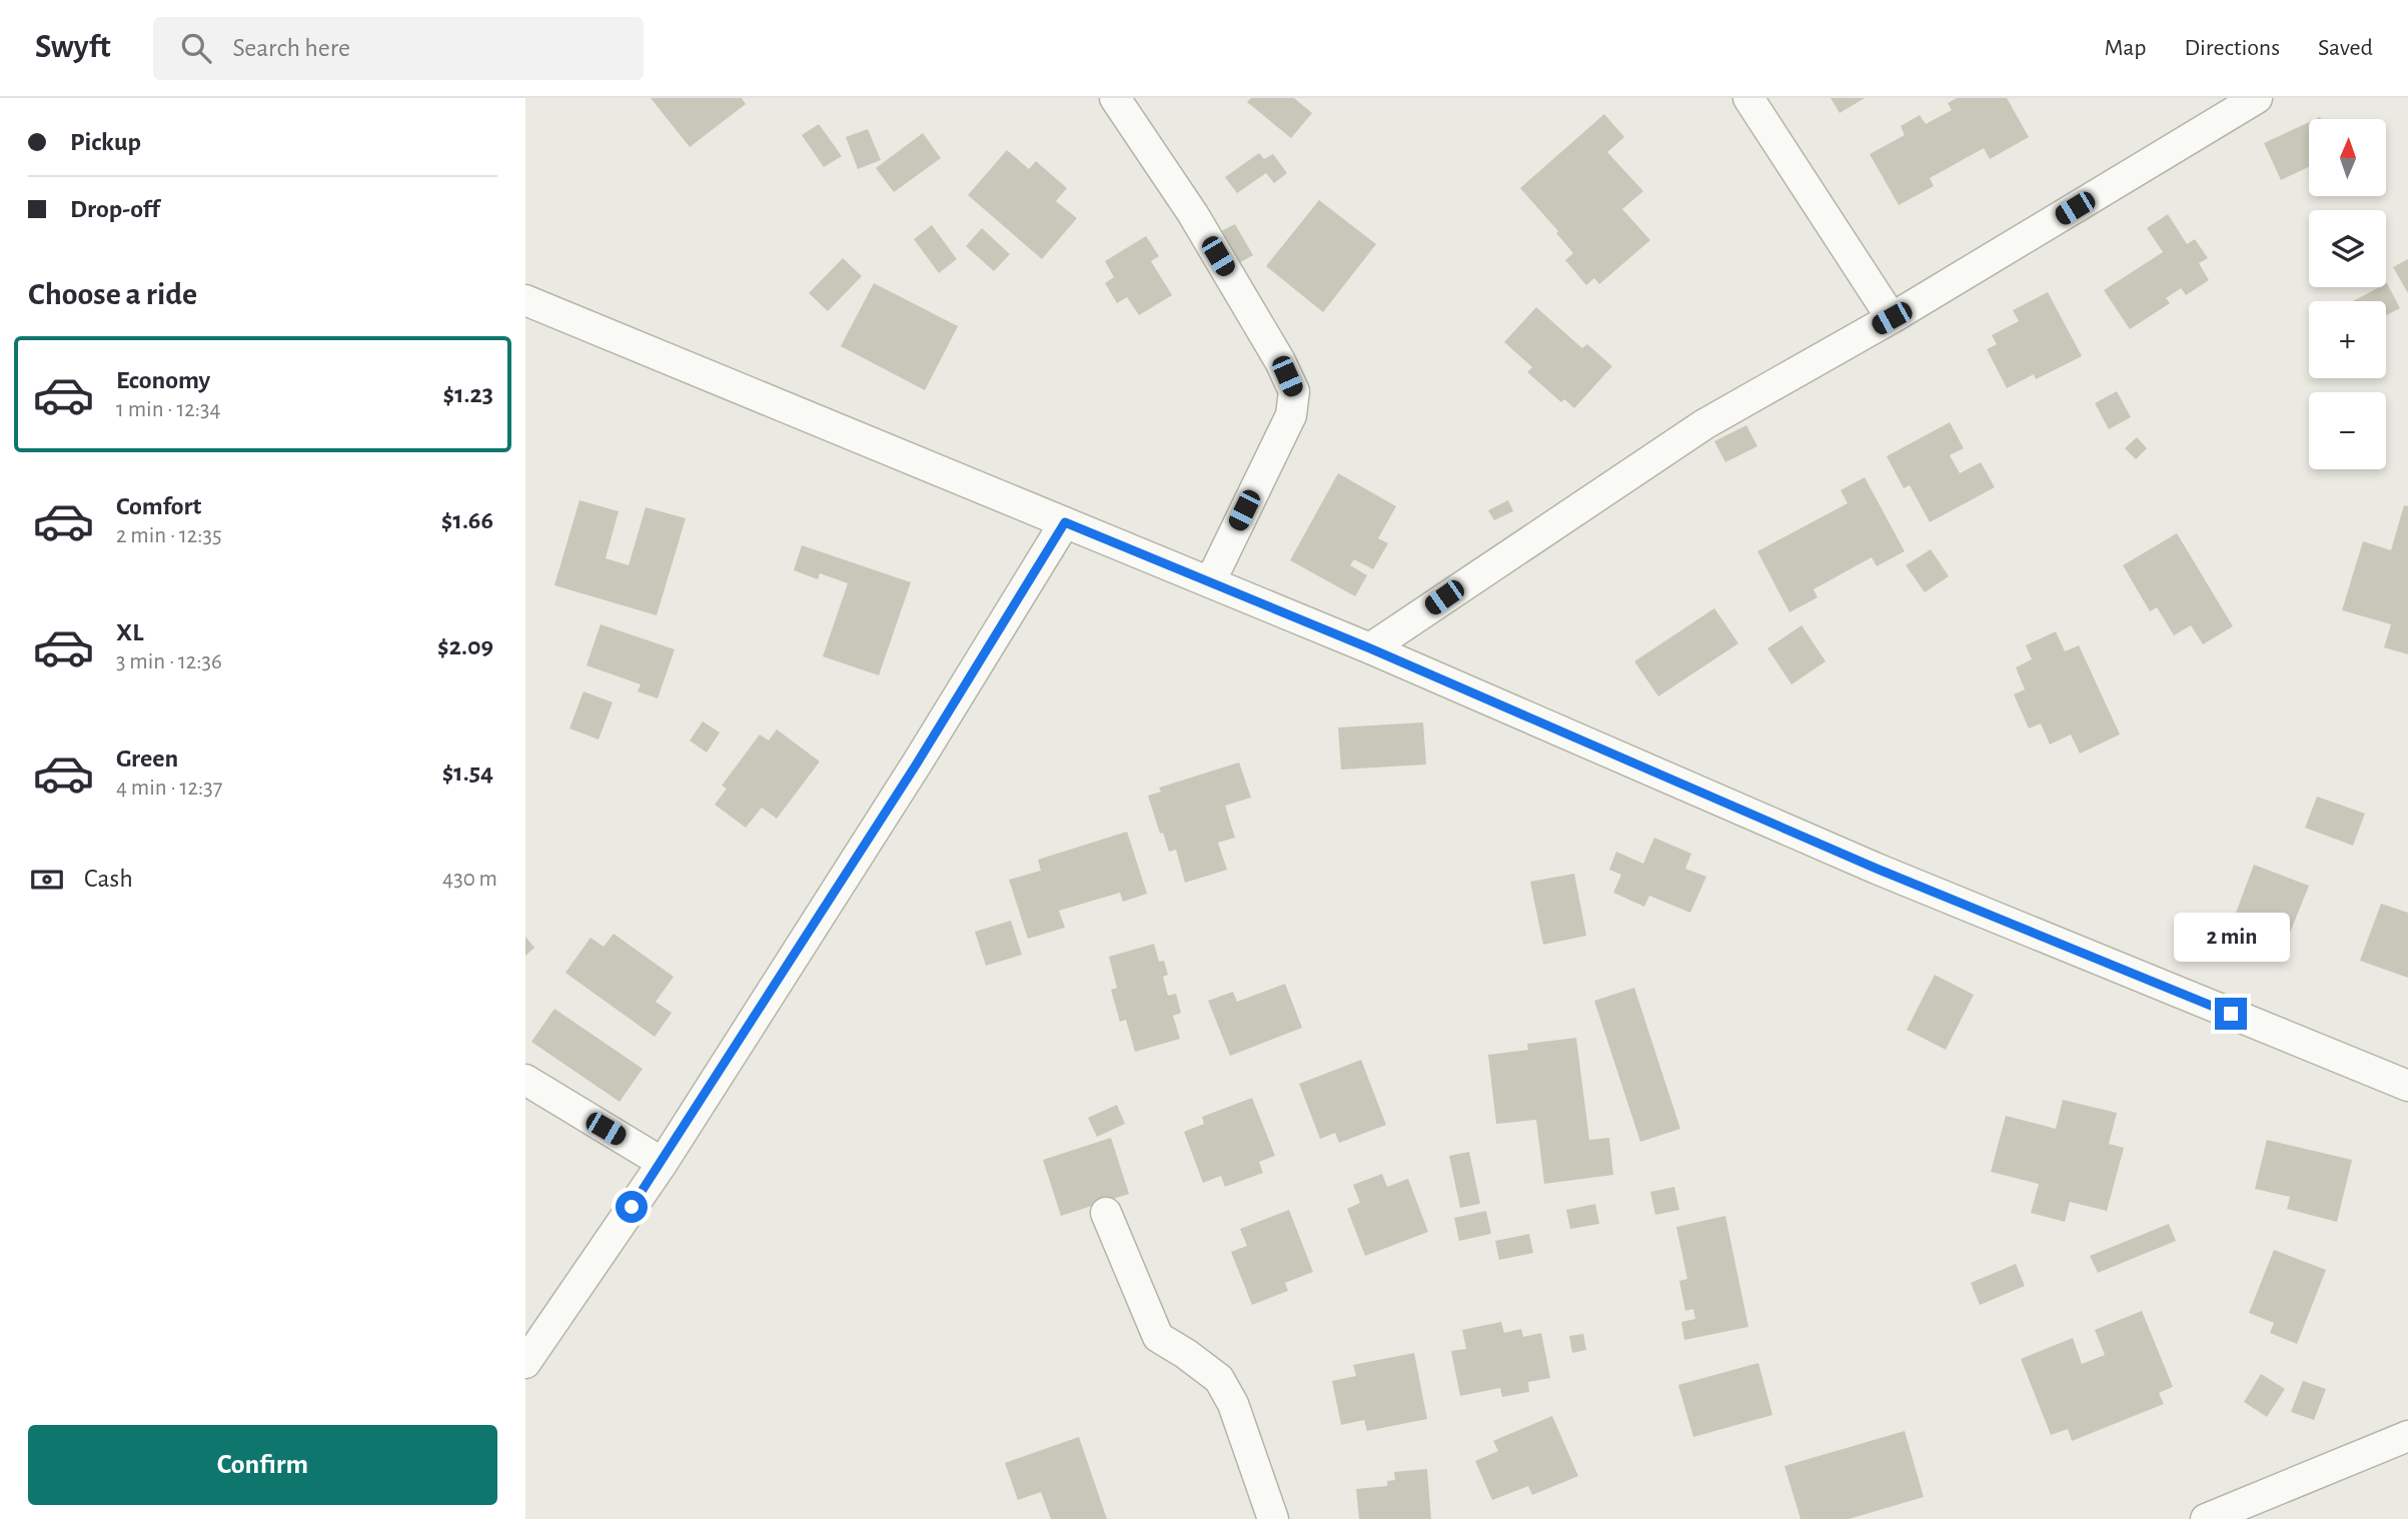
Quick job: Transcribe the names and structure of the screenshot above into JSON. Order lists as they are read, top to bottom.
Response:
{
  "north": "top",
  "page": {
    "header": "Swyft",
    "search": "Search here",
    "nav": ["Map", "Directions", "Saved"],
    "banner": ["Pickup", "Drop-off"],
    "map_buttons": ["+", "−"],
    "heading": "Choose a ride",
    "list": [
      {
        "name": "Economy",
        "note": "1 min · 12:34",
        "value": "$1.23"
      },
      {
        "name": "Comfort",
        "note": "2 min · 12:35",
        "value": "$1.66"
      },
      {
        "name": "XL",
        "note": "3 min · 12:36",
        "value": "$2.09"
      },
      {
        "name": "Green",
        "note": "4 min · 12:37",
        "value": "$1.54"
      }
    ],
    "pay": ["Cash", "430 m"],
    "bubble": "2 min",
    "buttons": "Confirm"
  }
}
